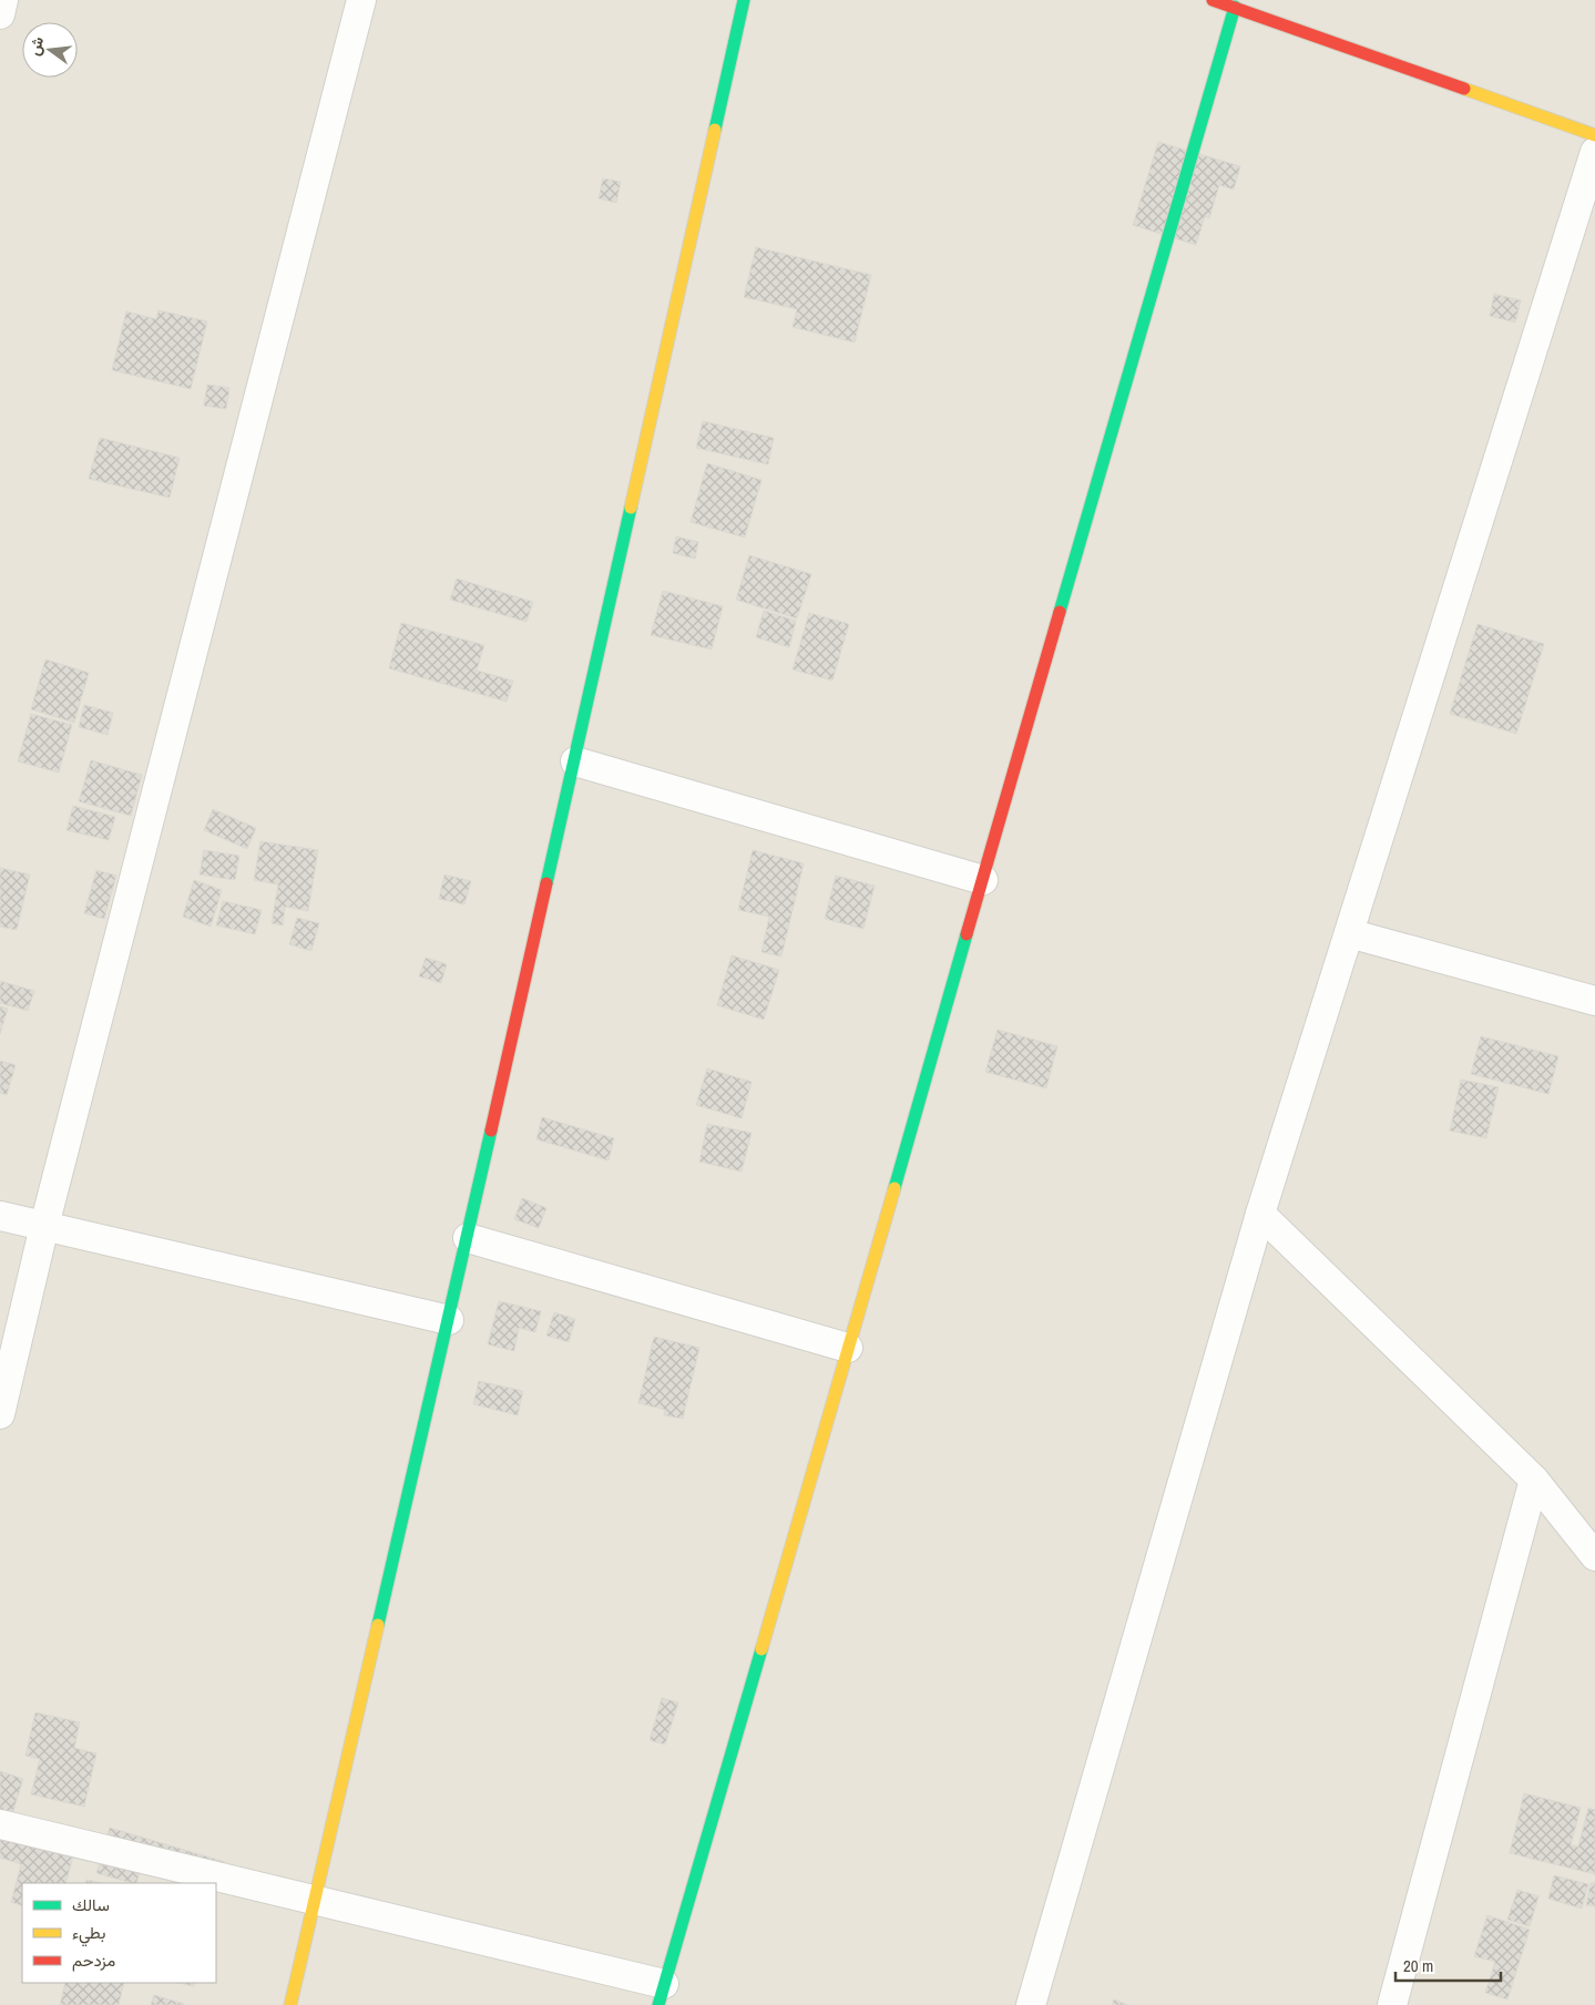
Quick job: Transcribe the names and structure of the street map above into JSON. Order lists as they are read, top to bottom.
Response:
{
  "legend": ["سالك", "بطيء", "مزدحم"],
  "scale_bar": "20 m",
  "north": "left"
}
